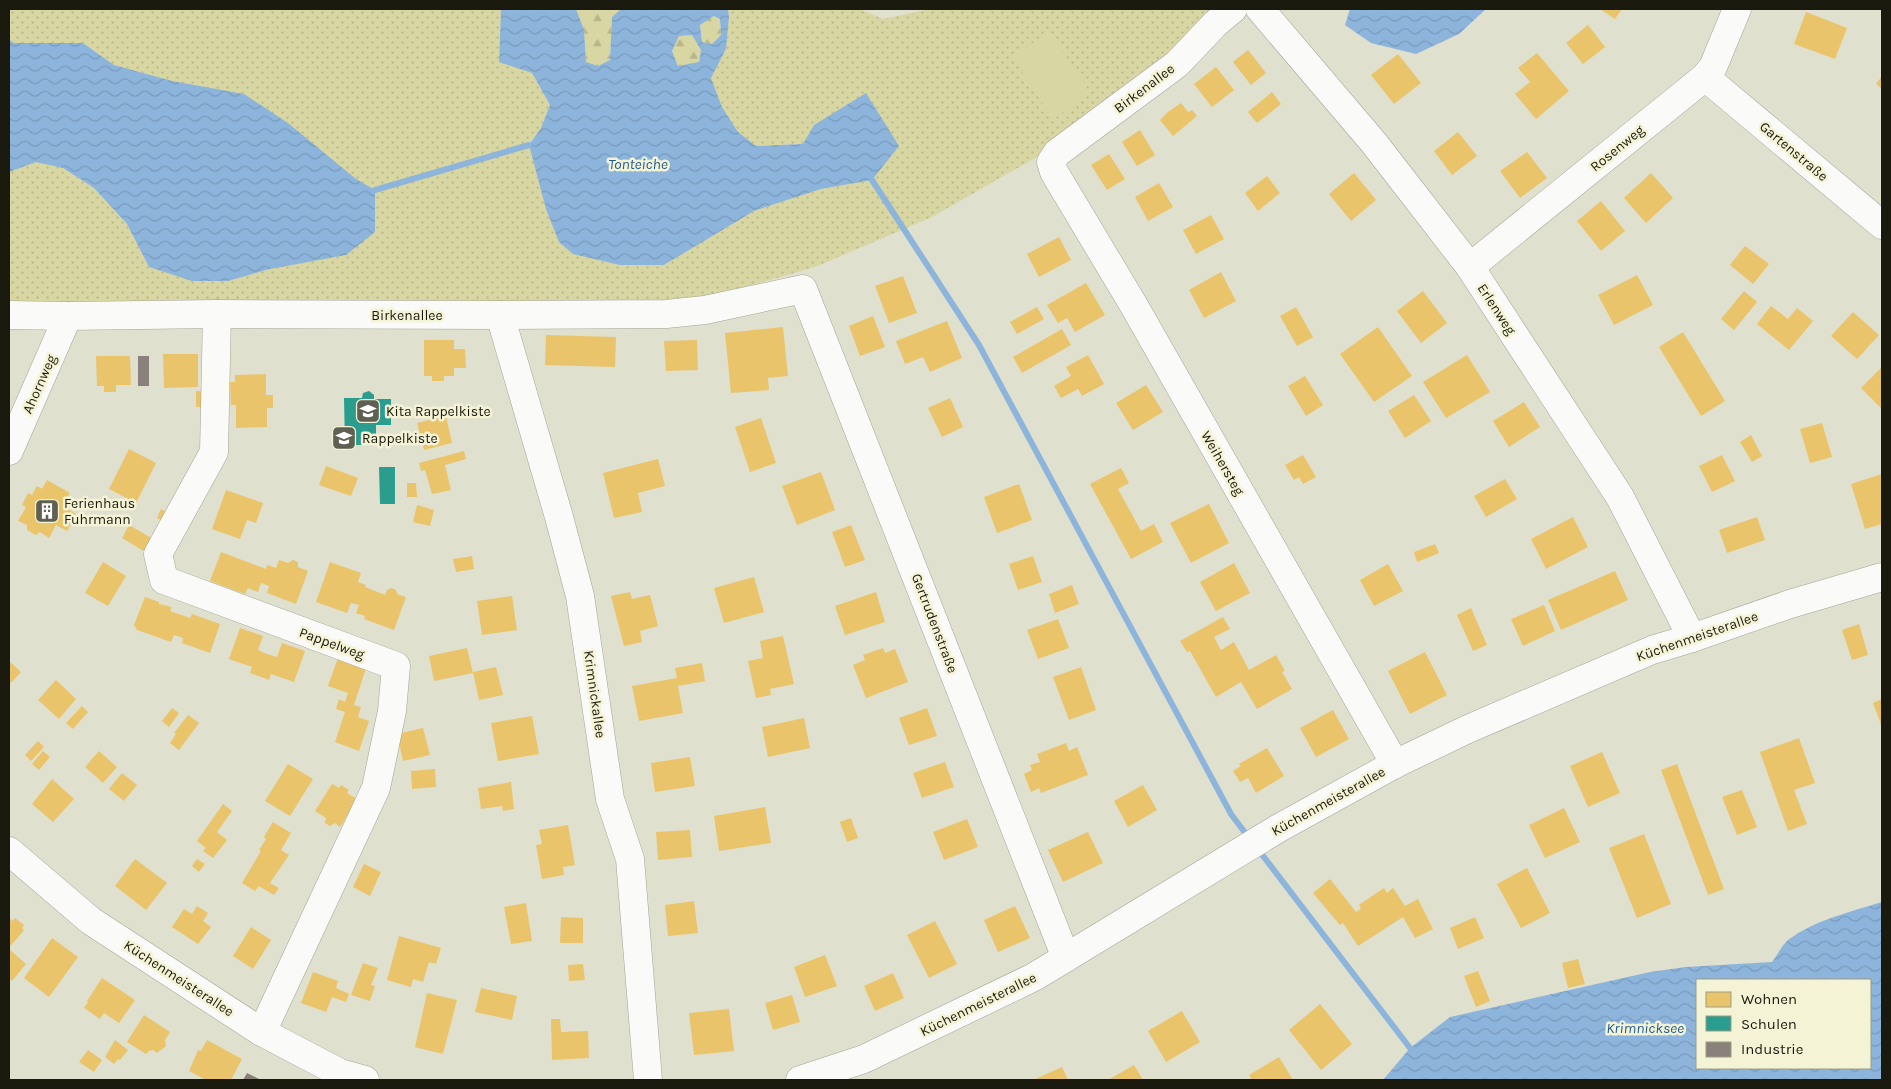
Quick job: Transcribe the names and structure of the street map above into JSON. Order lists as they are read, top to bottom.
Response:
{
  "streets": {
    "street": [
      "Birkenallee",
      "Rosenweg",
      "Gartenstraße",
      "Erlenweg",
      "Ahornweg",
      "Weihersteg",
      "Gertrudenstraße",
      "Küchenmeisterallee",
      "Pappelweg",
      "Krimnickallee"
    ]
  },
  "crossings": [
    ["Birkenallee", "Ahornweg"],
    ["Birkenallee", "Weihersteg"],
    ["Birkenallee", "Gertrudenstraße"],
    ["Birkenallee", "Pappelweg"],
    ["Birkenallee", "Krimnickallee"],
    ["Rosenweg", "Gartenstraße"],
    ["Rosenweg", "Erlenweg"],
    ["Erlenweg", "Küchenmeisterallee"],
    ["Weihersteg", "Küchenmeisterallee"],
    ["Gertrudenstraße", "Küchenmeisterallee"],
    ["Küchenmeisterallee", "Pappelweg"]
  ],
  "water": ["Tonteiche", "Krimnicksee"],
  "places": {
    "school or university": ["Kita Rappelkiste", "Rappelkiste"],
    "building": ["Ferienhaus Fuhrmann"]
  },
  "legend": ["Wohnen", "Schulen", "Industrie"]
}
